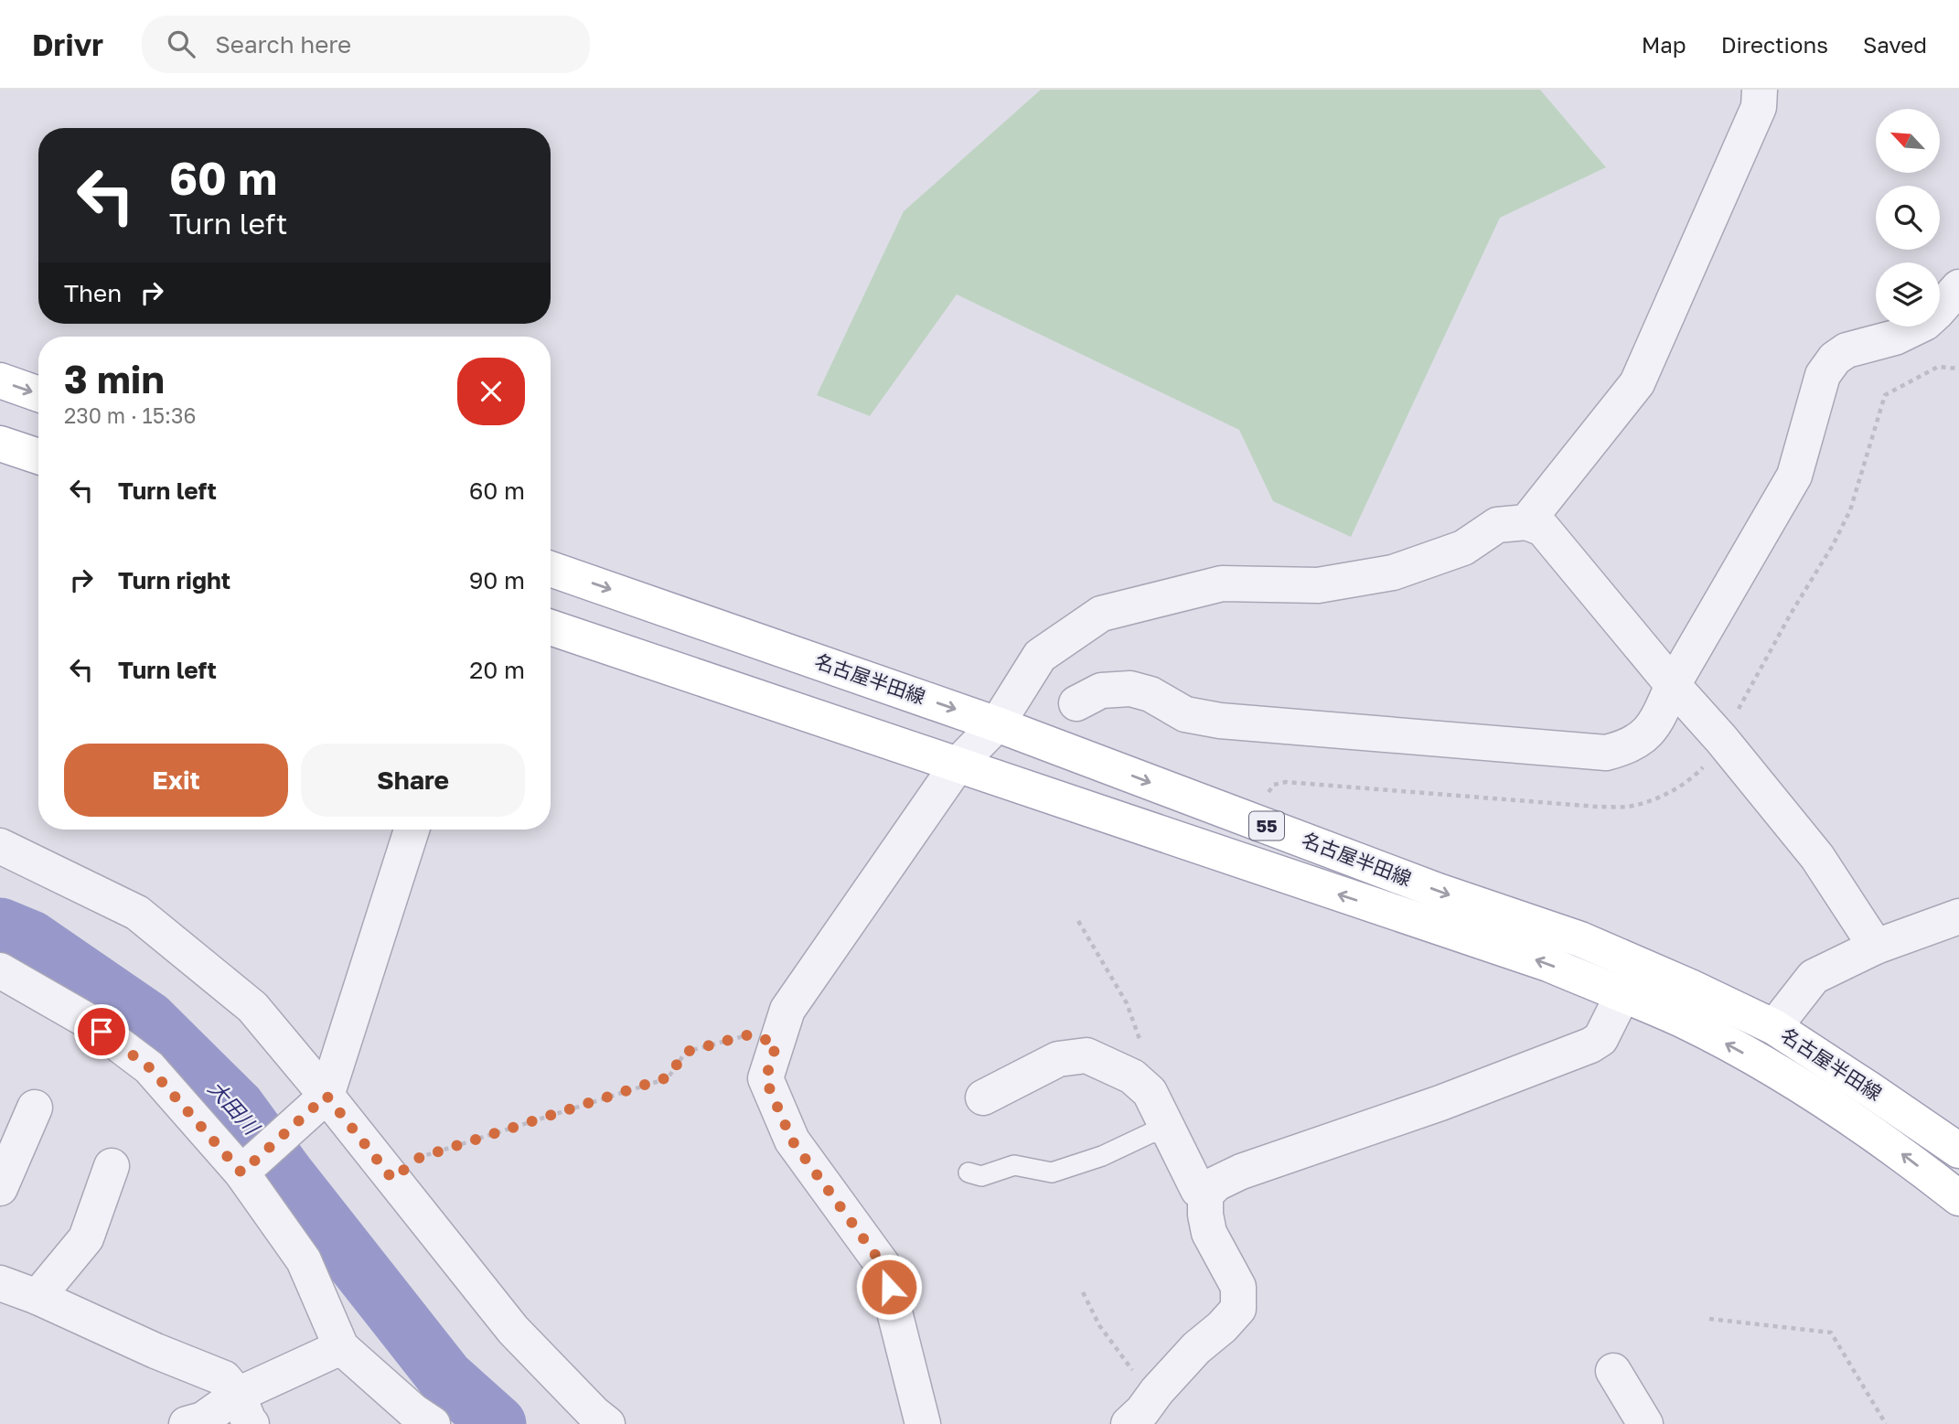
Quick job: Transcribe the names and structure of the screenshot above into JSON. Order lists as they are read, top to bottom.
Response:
{
  "streets": {
    "main road": ["名古屋半田線", "55"]
  },
  "water": ["大田川"],
  "north": "top left",
  "page": {
    "header": "Drivr",
    "search": "Search here",
    "nav": ["Map", "Directions", "Saved"],
    "turn": ["60 m", "Turn left"],
    "then": "Then",
    "heading": ["3 min", "230 m · 15:36"],
    "list": [
      {
        "name": "Turn left",
        "value": "60 m"
      },
      {
        "name": "Turn right",
        "value": "90 m"
      },
      {
        "name": "Turn left",
        "value": "20 m"
      }
    ],
    "buttons": ["Exit", "Share"]
  }
}
